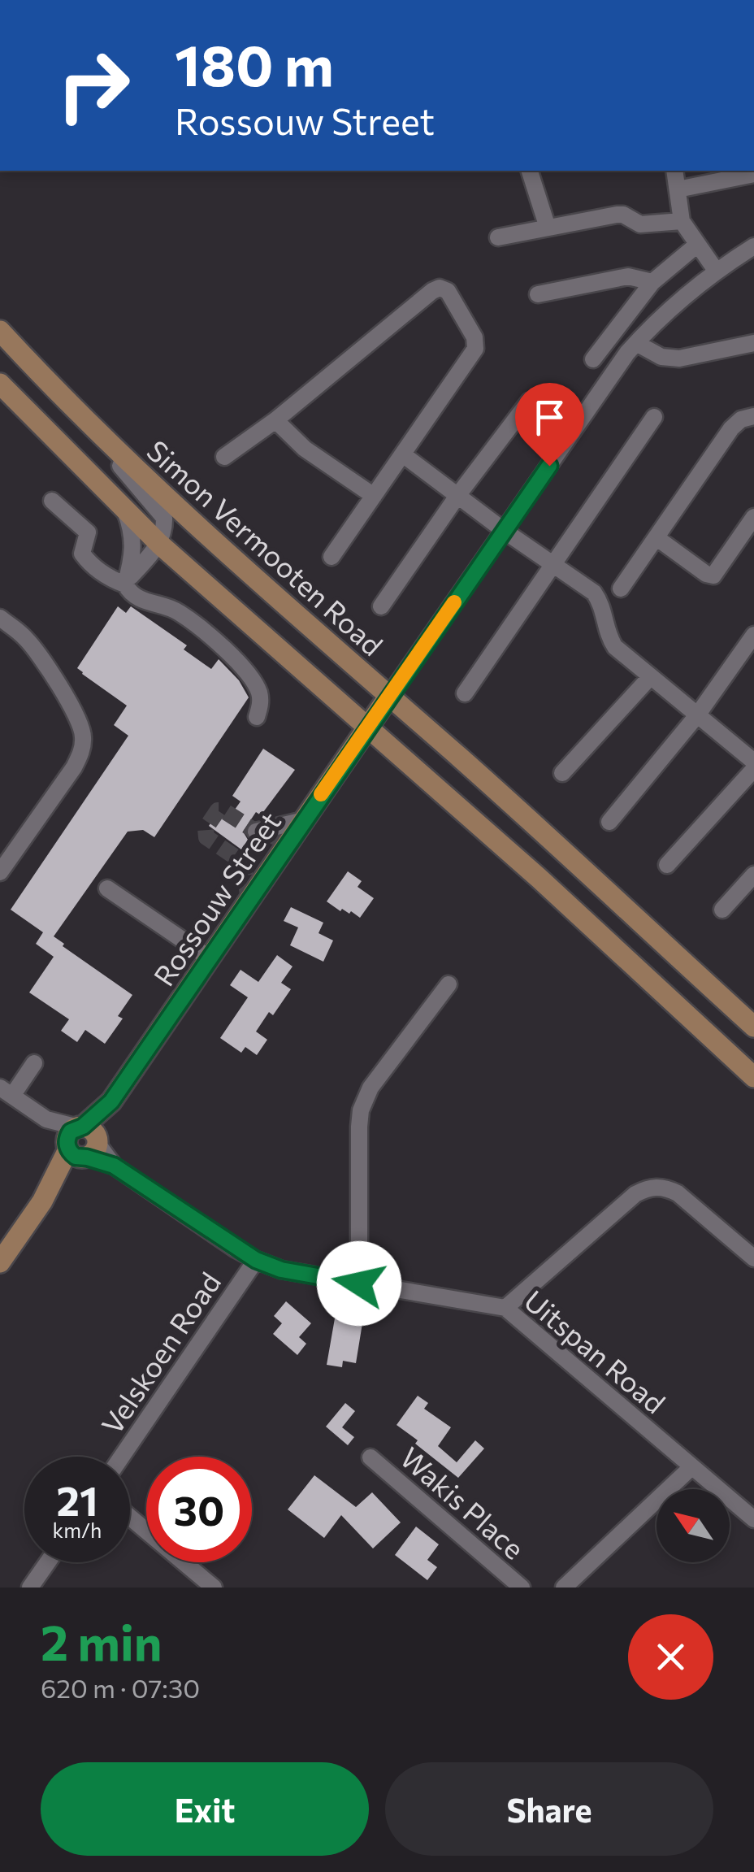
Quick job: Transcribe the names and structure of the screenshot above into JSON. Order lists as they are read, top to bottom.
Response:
{
  "streets": {
    "main road": ["Simon Vermooten Road", "Rossouw Street"],
    "street": ["Uitspan Road", "Velskoen Road", "Wakis Place"]
  },
  "crossings": [
    ["Simon Vermooten Road", "Rossouw Street"],
    ["Rossouw Street", "Uitspan Road"],
    ["Uitspan Road", "Velskoen Road"]
  ],
  "north": "top left",
  "page": {
    "turn": ["180 m", "Rossouw Street"],
    "speed": "21 km/h",
    "limit": "30",
    "heading": ["2 min", "620 m · 07:30"],
    "buttons": ["Exit", "Share"]
  }
}
